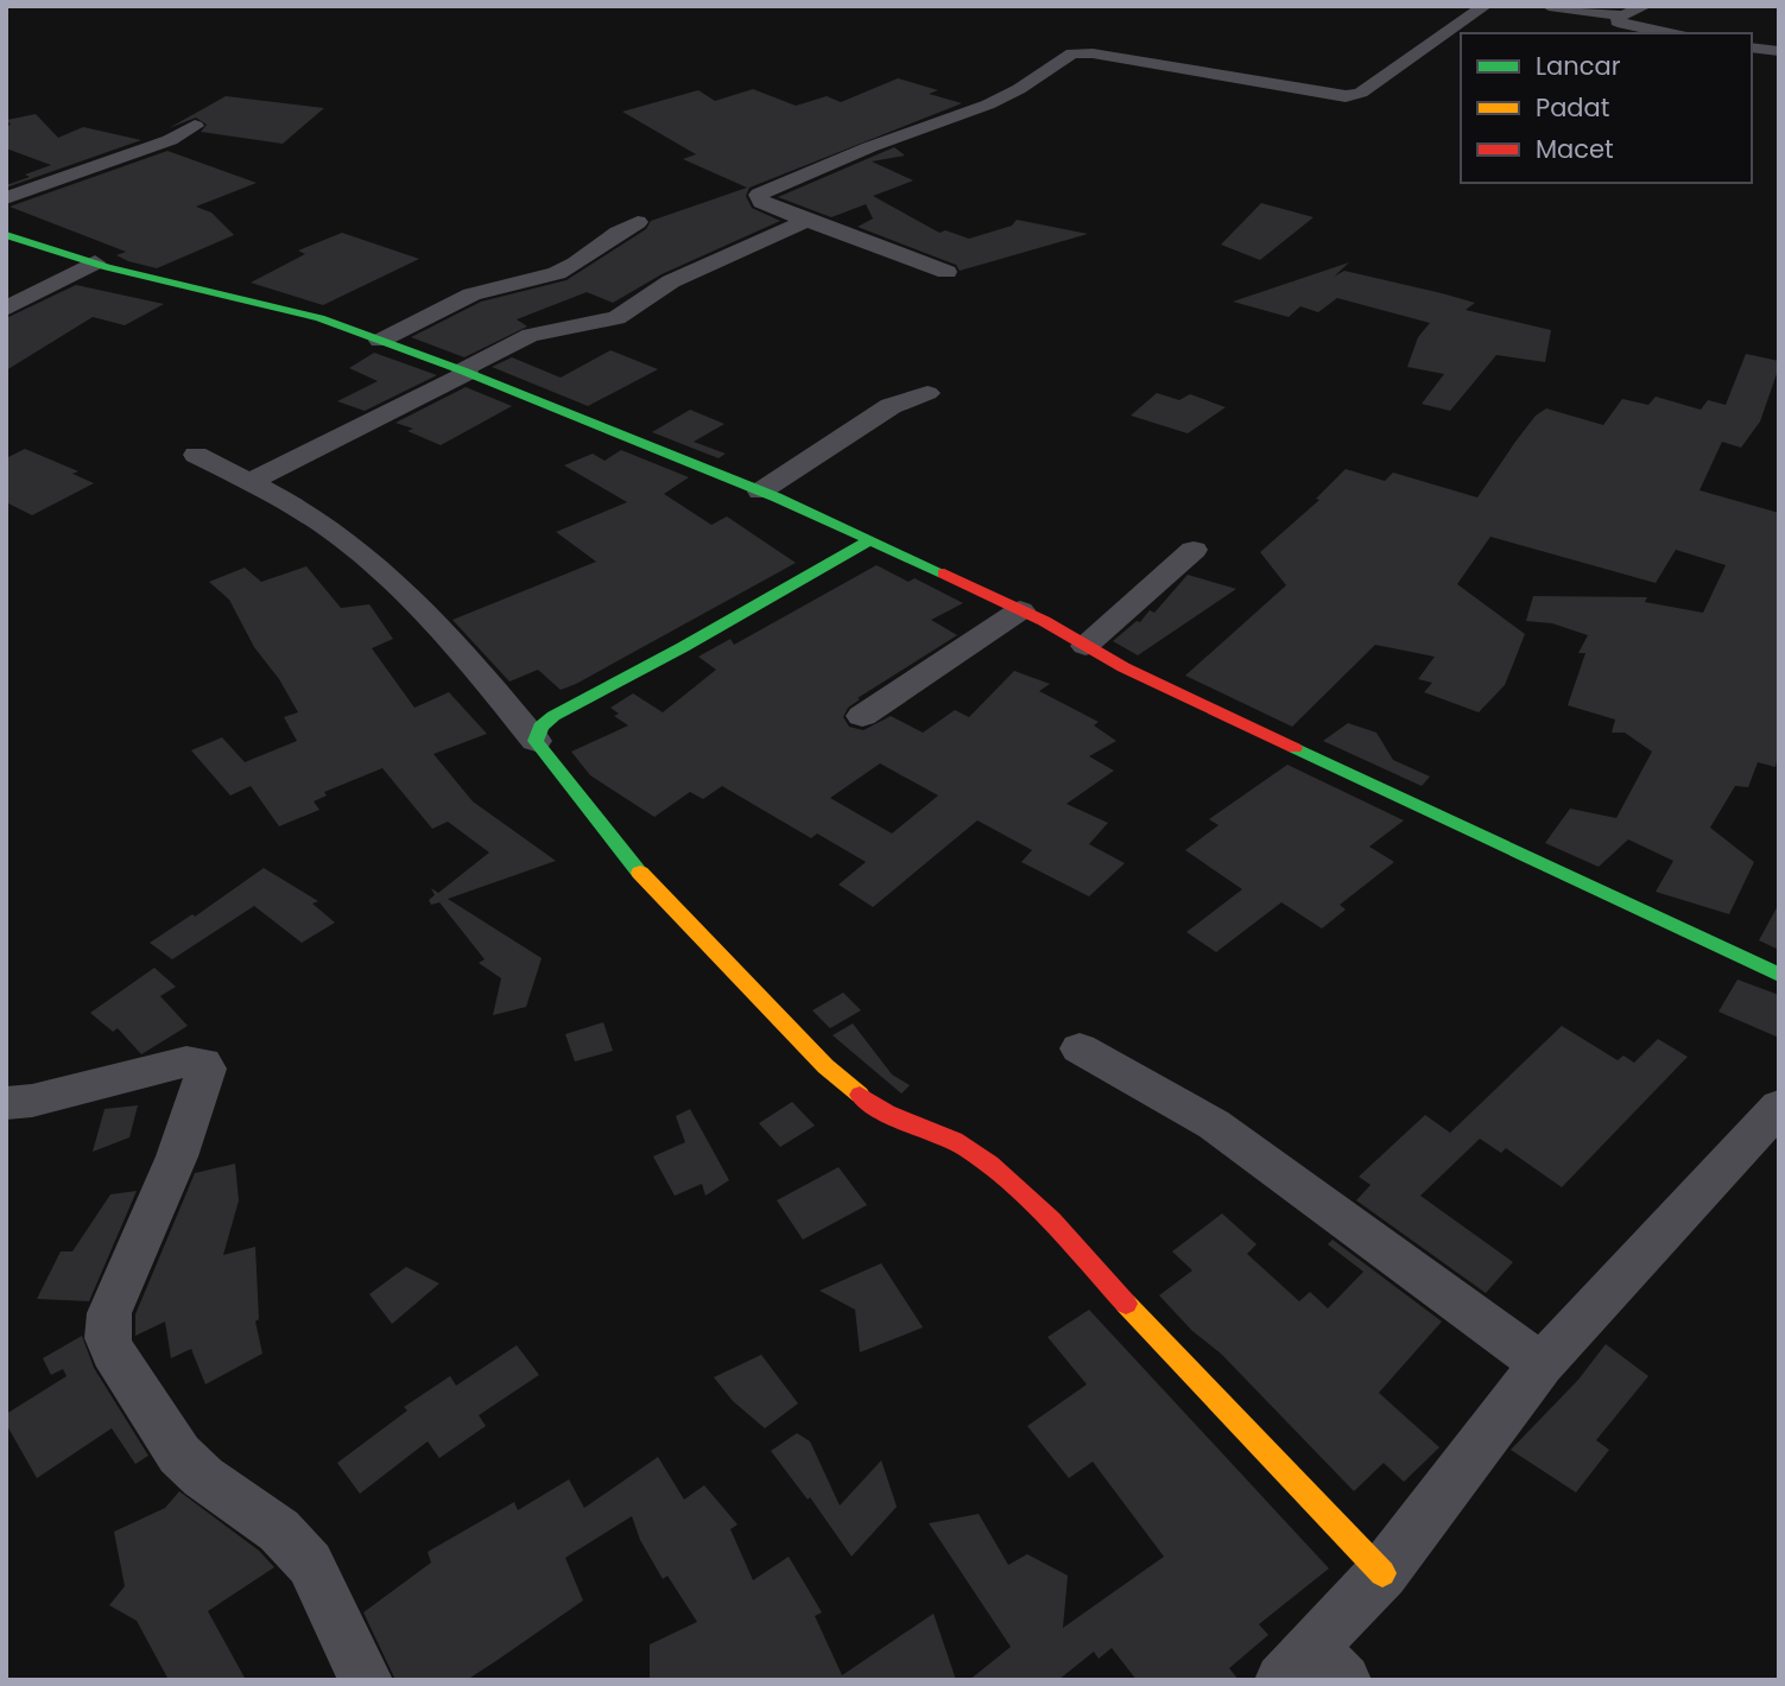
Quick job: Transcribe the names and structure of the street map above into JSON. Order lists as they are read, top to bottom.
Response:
{
  "legend": ["Lancar", "Padat", "Macet"]
}
